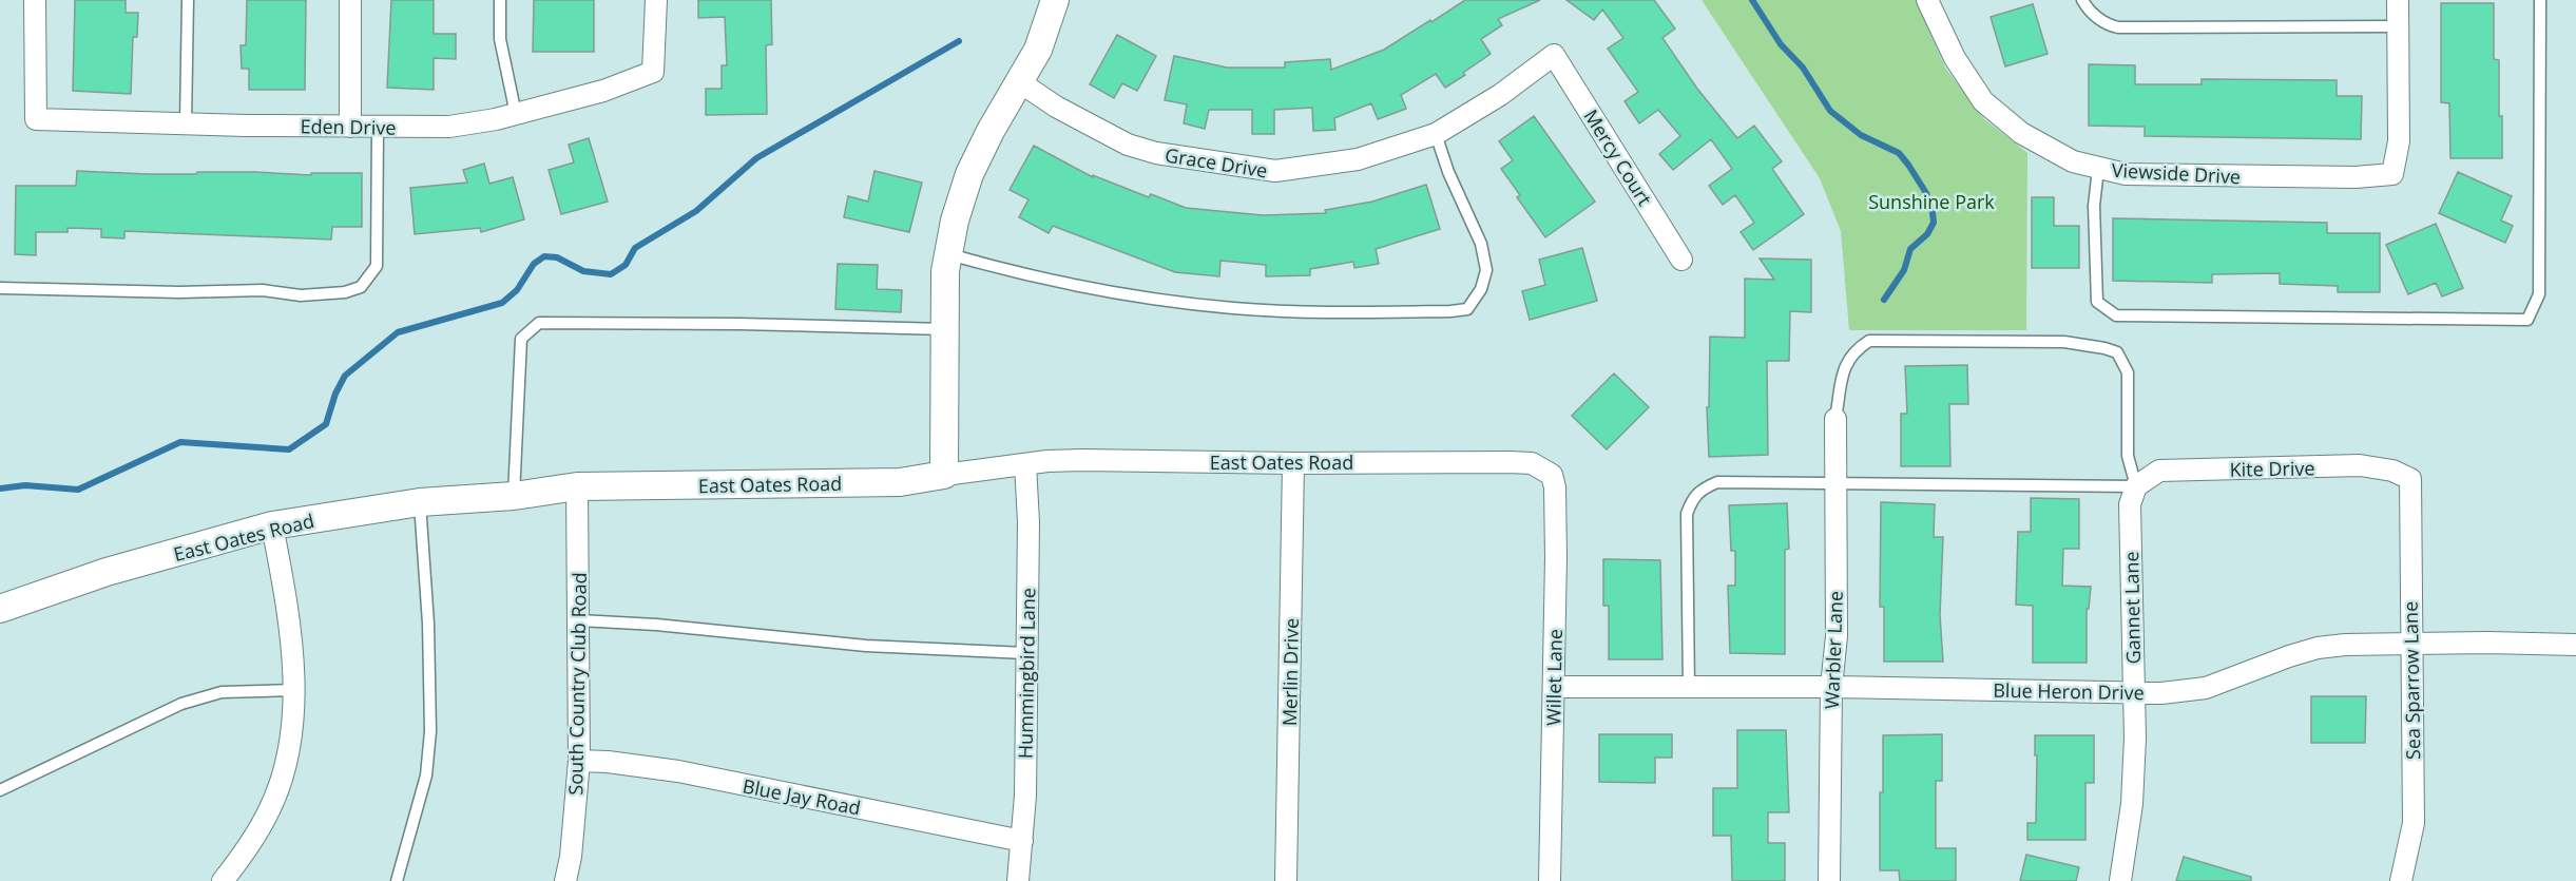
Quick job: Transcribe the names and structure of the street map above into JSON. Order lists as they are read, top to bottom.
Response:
{
  "streets": {
    "street": [
      "Eden Drive",
      "Mercy Court",
      "Grace Drive",
      "Viewside Drive",
      "East Oates Road",
      "Kite Drive",
      "Gannet Lane",
      "Warbler Lane",
      "Merlin Drive",
      "Hummingbird Lane",
      "Willet Lane",
      "Sea Sparrow Lane",
      "South Country Club Road",
      "Blue Heron Drive",
      "Blue Jay Road"
    ]
  },
  "crossings": [
    ["Mercy Court", "Grace Drive"],
    ["East Oates Road", "Merlin Drive"],
    ["East Oates Road", "Hummingbird Lane"],
    ["East Oates Road", "Willet Lane"],
    ["East Oates Road", "South Country Club Road"],
    ["Kite Drive", "Gannet Lane"],
    ["Kite Drive", "Sea Sparrow Lane"],
    ["Gannet Lane", "Blue Heron Drive"],
    ["Warbler Lane", "Blue Heron Drive"],
    ["Hummingbird Lane", "Blue Jay Road"],
    ["Willet Lane", "Blue Heron Drive"],
    ["Sea Sparrow Lane", "Blue Heron Drive"],
    ["South Country Club Road", "Blue Jay Road"]
  ],
  "parks": ["Sunshine Park"]
}
